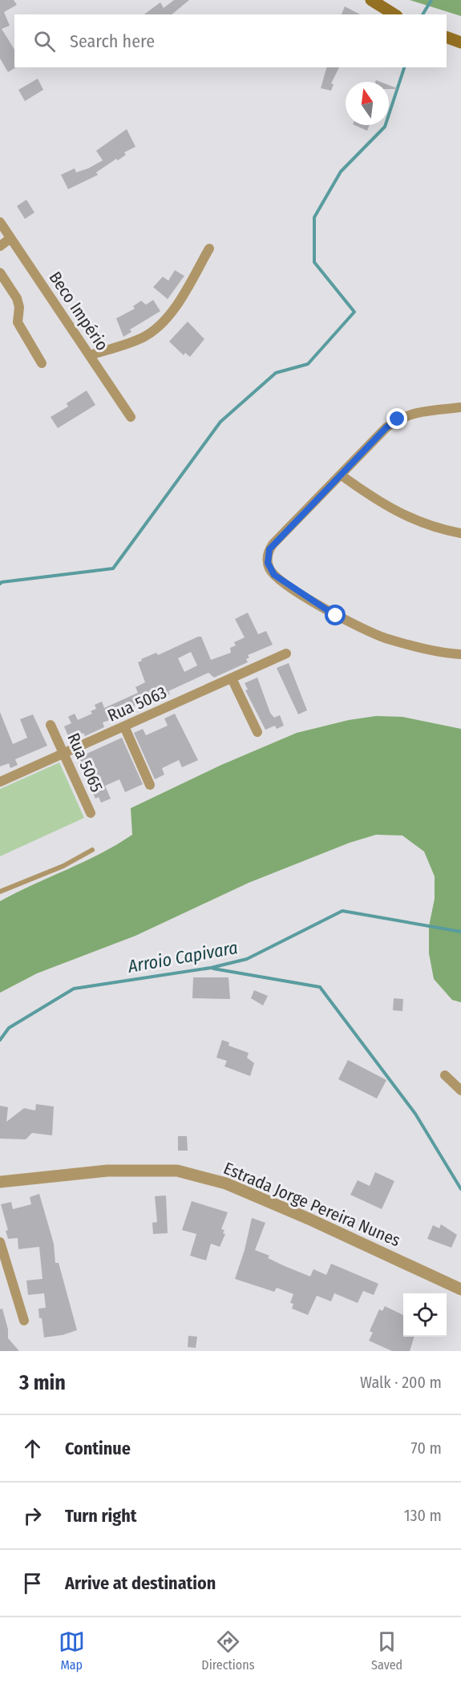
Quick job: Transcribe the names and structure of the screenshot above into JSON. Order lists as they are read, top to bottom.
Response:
{
  "streets": {
    "street": [
      "Beco Império",
      "Rua 5063",
      "Rua 5065",
      "Estrada Jorge Pereira Nunes"
    ]
  },
  "crossings": [
    ["Rua 5063", "Rua 5065"]
  ],
  "water": ["Arroio Capivara"],
  "north": "top",
  "page": {
    "search": "Search here",
    "heading": ["3 min", "Walk · 200 m"],
    "list": [
      ["Continue", "70 m"],
      ["Turn right", "130 m"],
      "Arrive at destination"
    ],
    "nav": ["Map", "Directions", "Saved"]
  }
}
